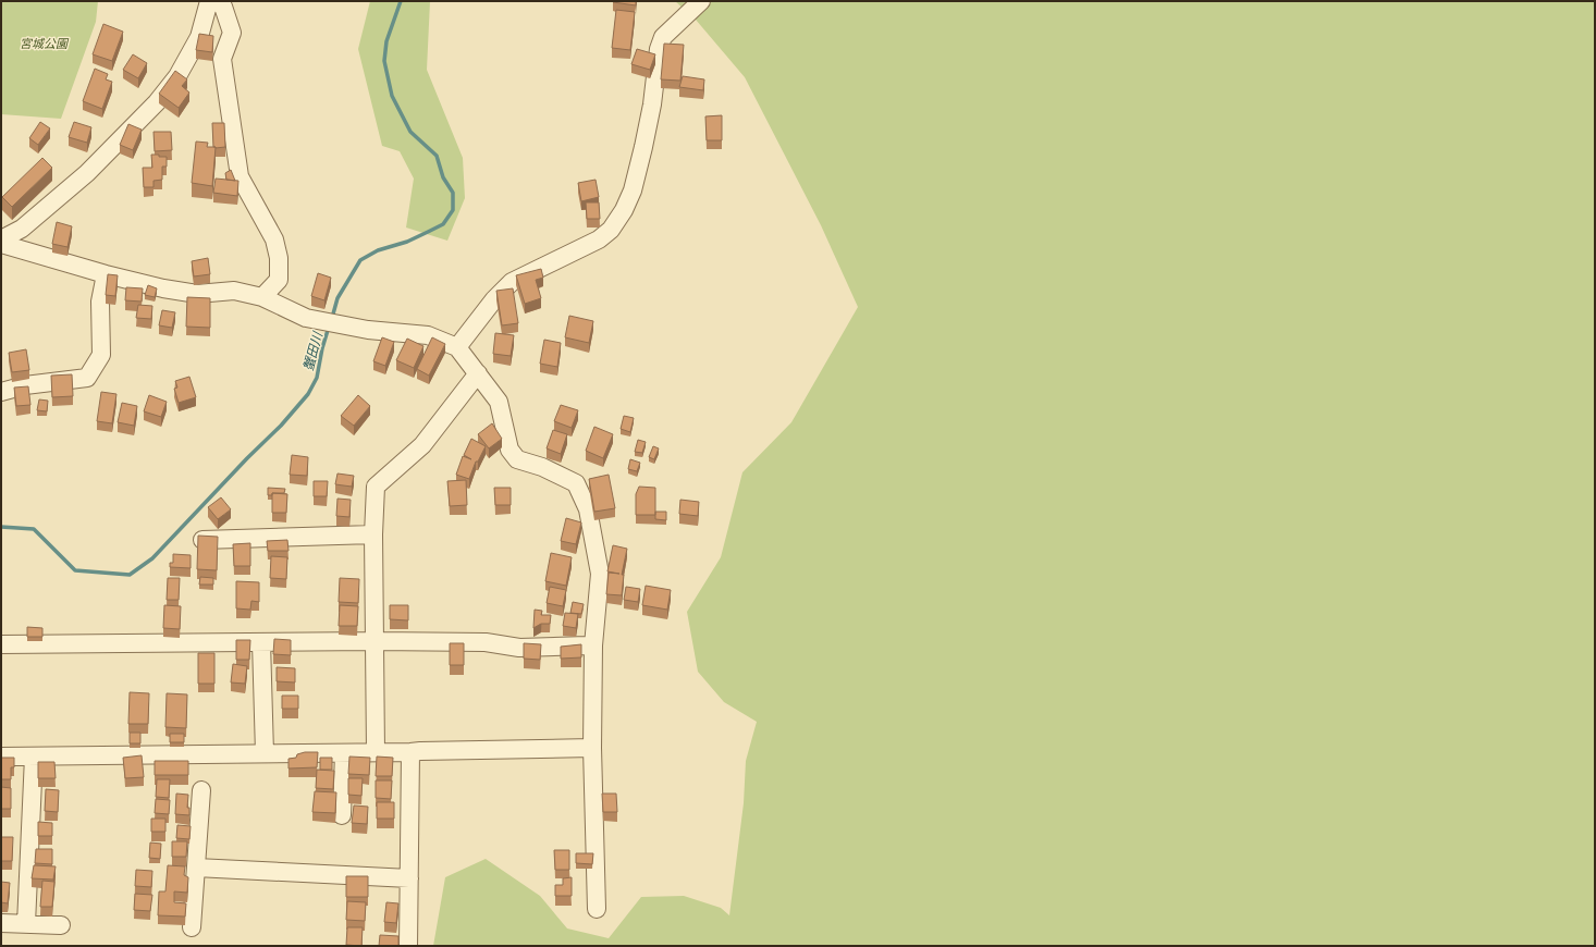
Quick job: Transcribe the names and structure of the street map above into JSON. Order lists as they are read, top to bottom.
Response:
{
  "water": ["蟹田川"],
  "parks": ["宮城公園"]
}
